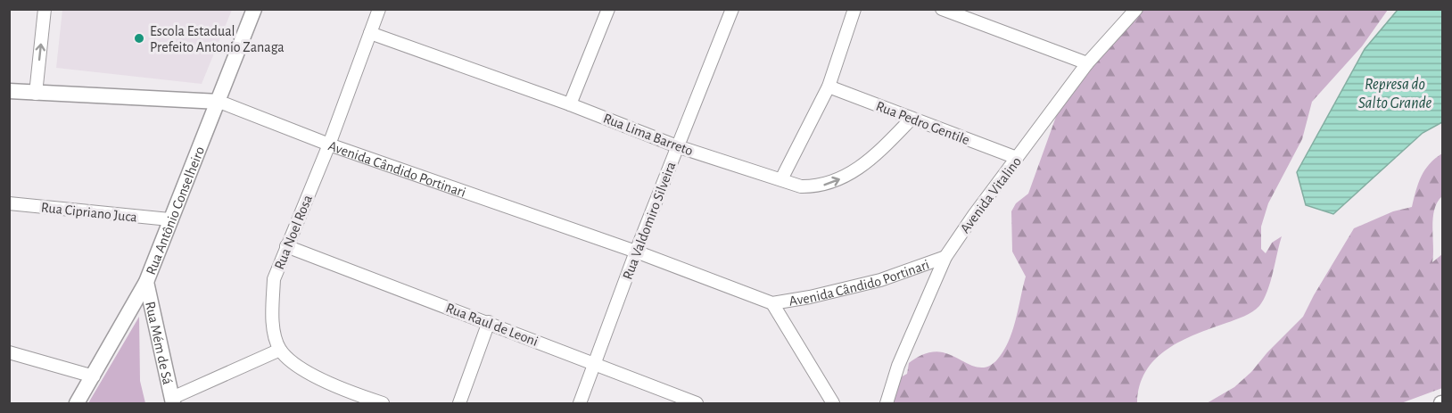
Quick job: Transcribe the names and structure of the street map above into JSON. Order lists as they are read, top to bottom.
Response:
{
  "streets": {
    "street": [
      "Rua Pedro Gentile",
      "Rua Lima Barreto",
      "Avenida Cândido Portinari",
      "Avenida Vitalino",
      "Rua Cipriano Juca",
      "Rua Antônio Conselheiro",
      "Rua Valdomiro Silveira",
      "Rua Noel Rosa",
      "Rua Raul de Leoni",
      "Rua Mém de Sá"
    ]
  },
  "crossings": [
    ["Rua Pedro Gentile", "Rua Lima Barreto"],
    ["Rua Pedro Gentile", "Avenida Vitalino"],
    ["Rua Lima Barreto", "Rua Valdomiro Silveira"],
    ["Rua Lima Barreto", "Rua Noel Rosa"],
    ["Avenida Cândido Portinari", "Avenida Vitalino"],
    ["Avenida Cândido Portinari", "Rua Antônio Conselheiro"],
    ["Avenida Cândido Portinari", "Rua Valdomiro Silveira"],
    ["Avenida Cândido Portinari", "Rua Noel Rosa"],
    ["Rua Cipriano Juca", "Rua Antônio Conselheiro"],
    ["Rua Antônio Conselheiro", "Rua Mém de Sá"],
    ["Rua Valdomiro Silveira", "Rua Raul de Leoni"],
    ["Rua Noel Rosa", "Rua Raul de Leoni"]
  ],
  "water": ["Represa do Salto Grande"],
  "places": ["Escola Estadual Prefeito Antonio Zanaga"]
}
